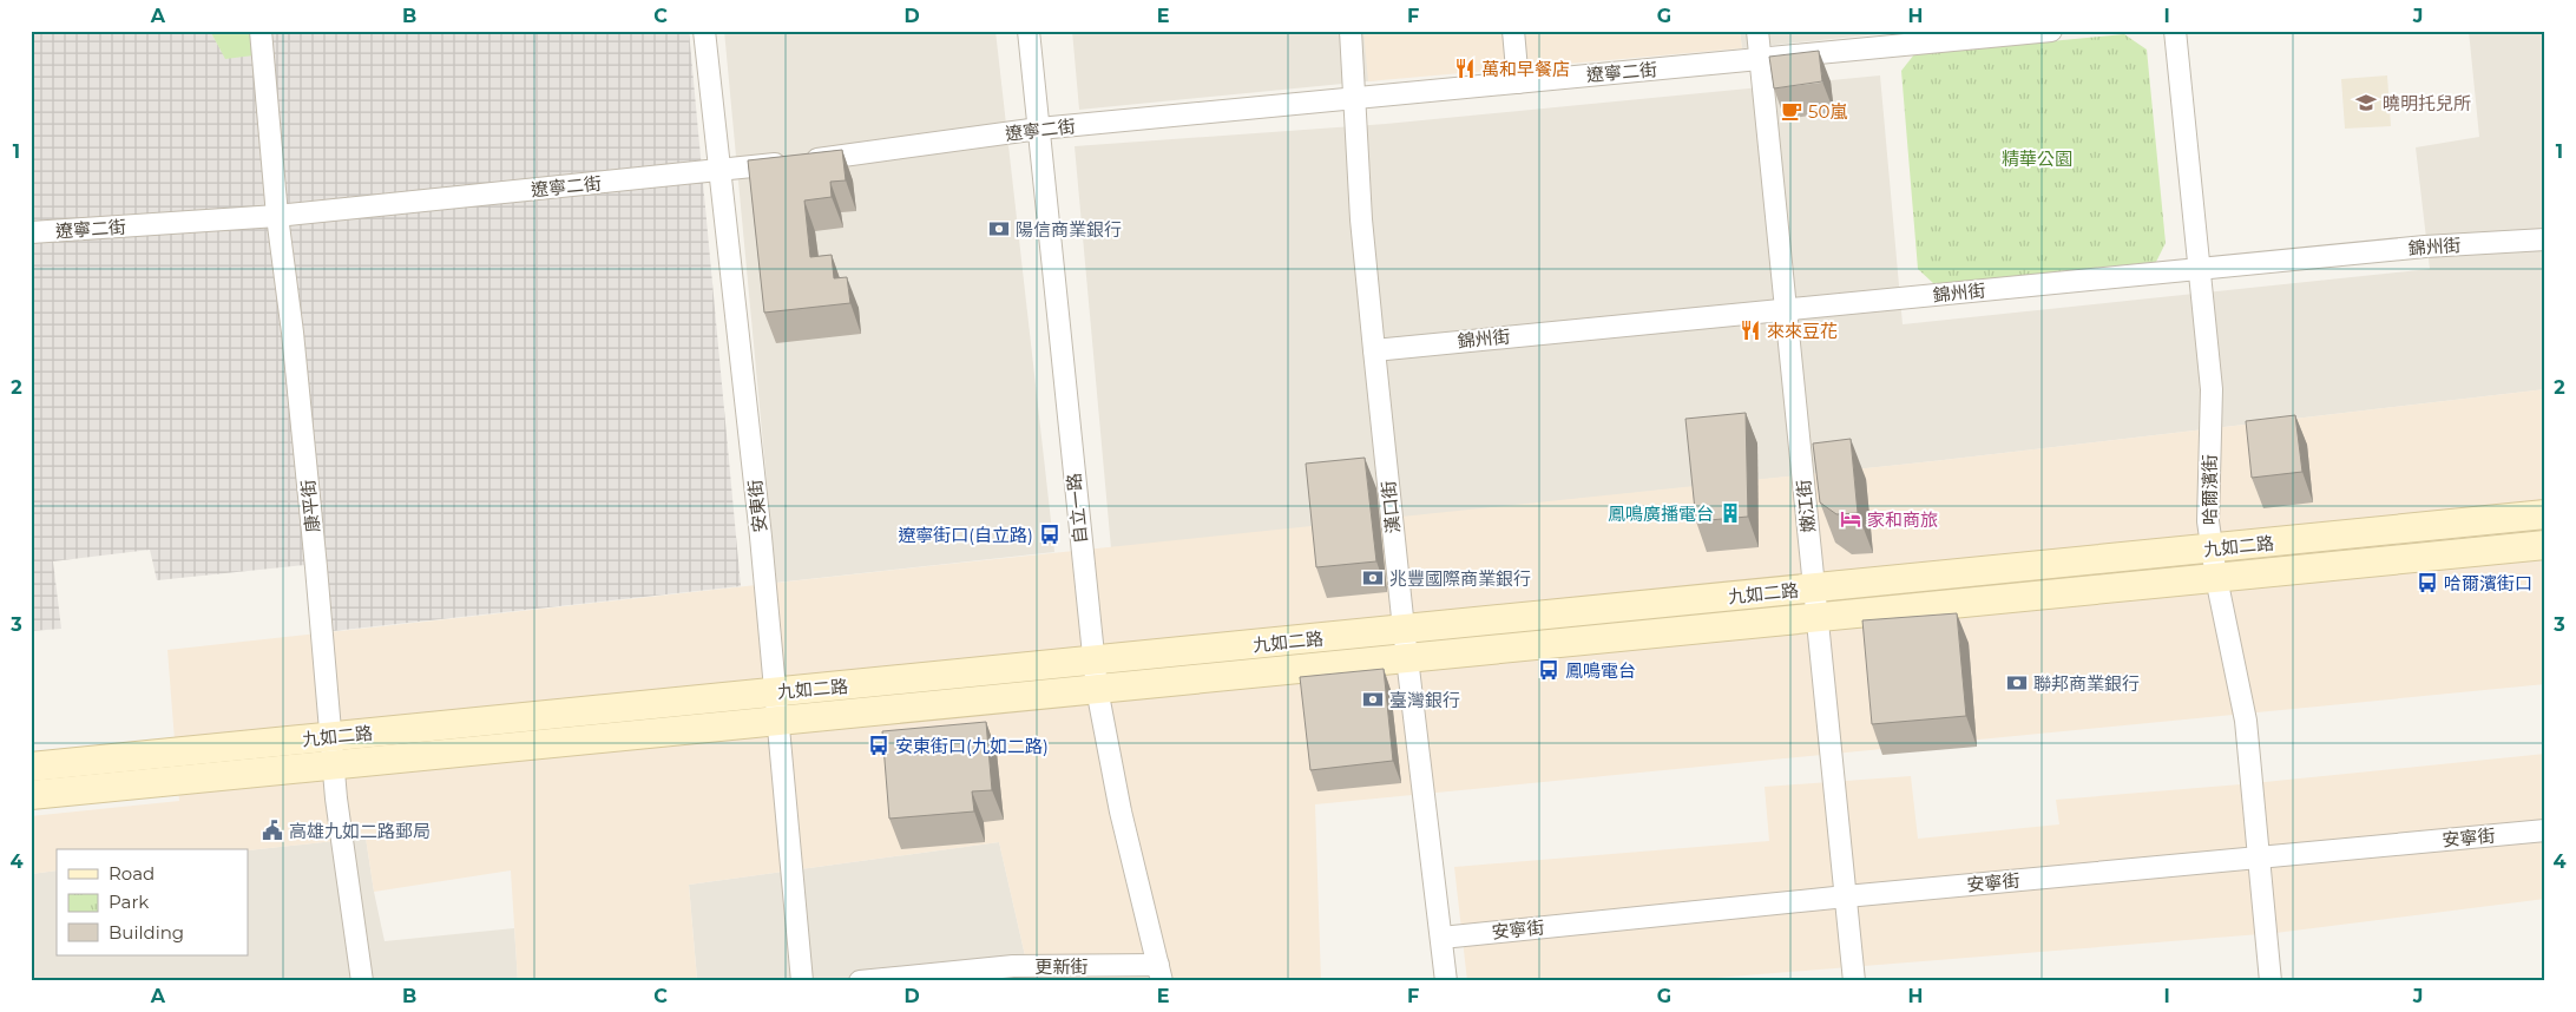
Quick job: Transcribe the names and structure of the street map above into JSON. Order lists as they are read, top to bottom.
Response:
{
  "streets": {
    "street": [
      "遼寧二街",
      "錦州街",
      "哈爾濱街",
      "康平街",
      "安東街",
      "嫩江街",
      "漢口街",
      "自立一路",
      "九如二路",
      "安寧街",
      "更新街"
    ]
  },
  "crossings": [
    ["遼寧二街", "康平街"],
    ["遼寧二街", "安東街"],
    ["遼寧二街", "嫩江街"],
    ["遼寧二街", "漢口街"],
    ["遼寧二街", "自立一路"],
    ["錦州街", "哈爾濱街"],
    ["錦州街", "嫩江街"],
    ["錦州街", "漢口街"],
    ["哈爾濱街", "九如二路"],
    ["哈爾濱街", "安寧街"],
    ["康平街", "九如二路"],
    ["安東街", "九如二路"],
    ["嫩江街", "九如二路"],
    ["嫩江街", "安寧街"],
    ["漢口街", "九如二路"],
    ["漢口街", "安寧街"],
    ["自立一路", "九如二路"],
    ["自立一路", "更新街"]
  ],
  "parks": ["精華公園"],
  "places": {
    "restaurant": ["萬和早餐店", "來來豆花"],
    "school or university": ["曉明托兒所"],
    "cafe": ["50嵐"],
    "bank": [
      "陽信商業銀行",
      "兆豐國際商業銀行",
      "聯邦商業銀行",
      "臺灣銀行"
    ],
    "building": ["鳳鳴廣播電台"],
    "hotel": ["家和商旅"],
    "bus stop": [
      "遼寧街口(自立路)",
      "哈爾濱街口",
      "鳳鳴電台",
      "安東街口(九如二路)"
    ],
    "public building": ["高雄九如二路郵局"]
  },
  "legend": ["Road", "Park", "Building"],
  "grid": {
    "columns": [
      "A",
      "B",
      "C",
      "D",
      "E",
      "F",
      "G",
      "H",
      "I",
      "J"
    ],
    "rows": [
      "1",
      "2",
      "3",
      "4"
    ]
  }
}
